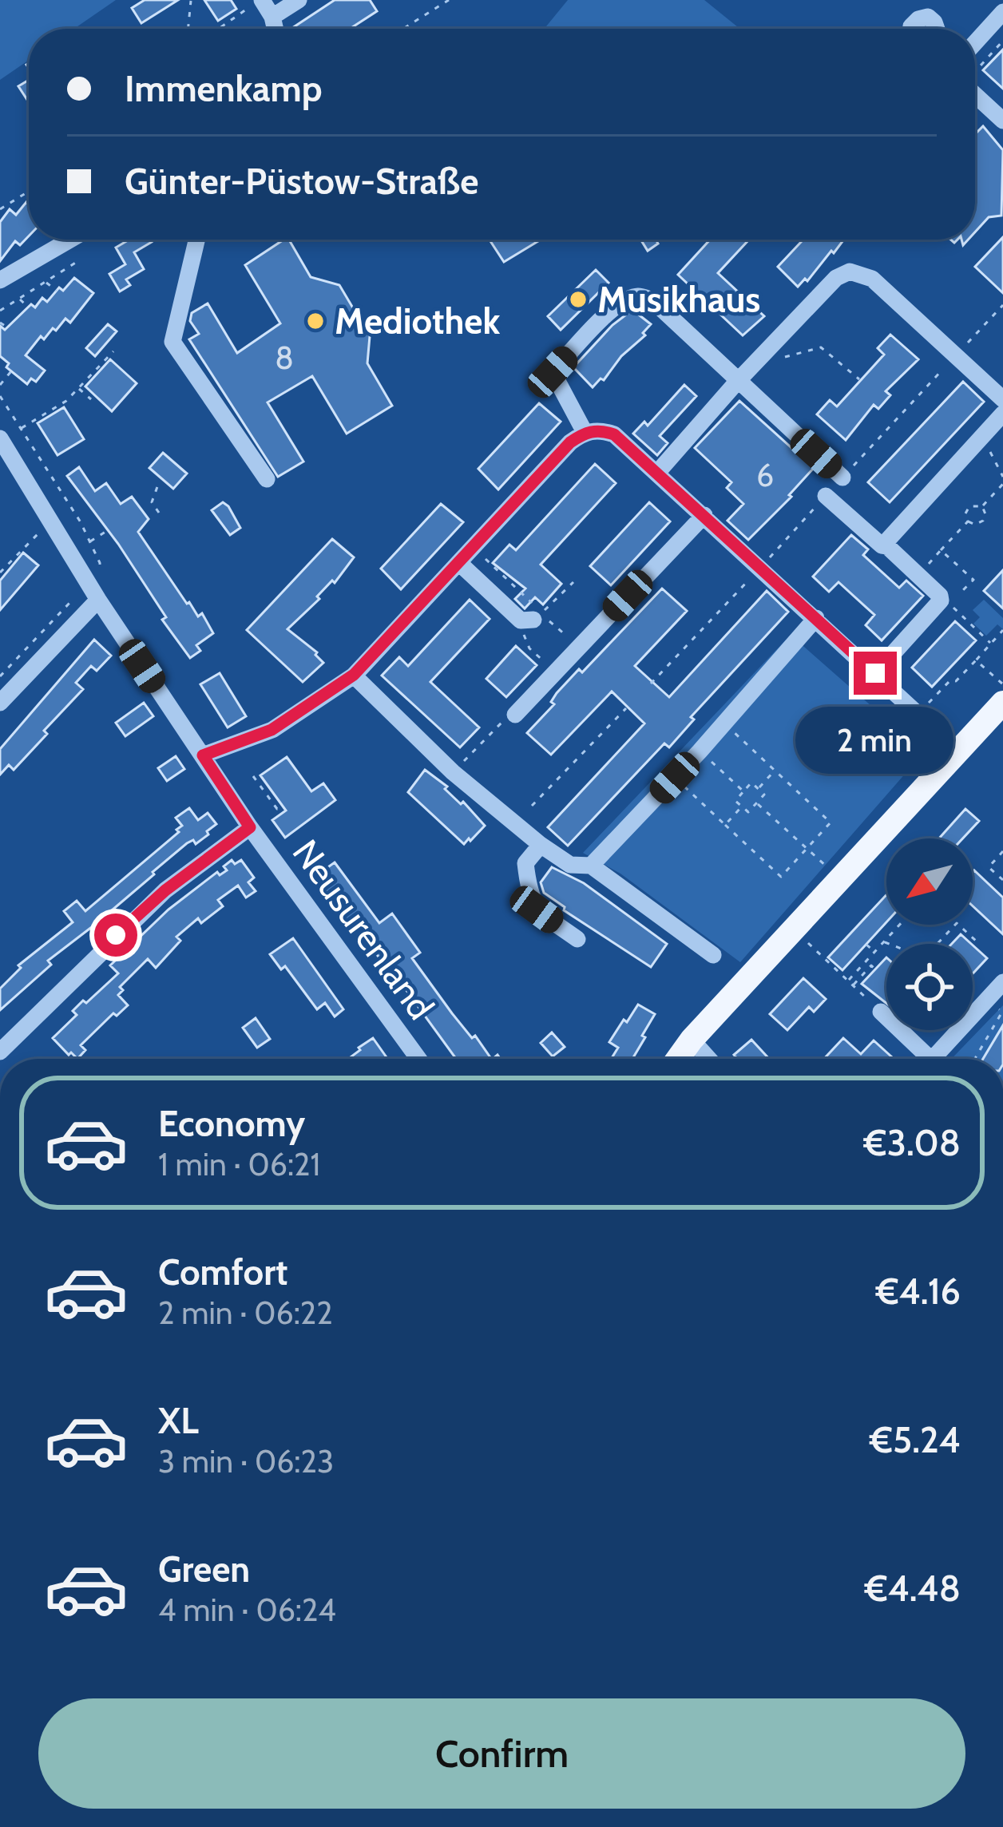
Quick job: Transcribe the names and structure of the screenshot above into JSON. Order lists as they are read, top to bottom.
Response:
{
  "streets": {
    "street": ["Neusurenland"]
  },
  "places": ["Musikhaus", "Mediothek"],
  "house_numbers": ["8", "6"],
  "north": "bottom left",
  "page": {
    "banner": ["Immenkamp", "Günter-Püstow-Straße"],
    "bubble": "2 min",
    "list": [
      {
        "name": "Economy",
        "note": "1 min · 06:21",
        "value": "€3.08"
      },
      {
        "name": "Comfort",
        "note": "2 min · 06:22",
        "value": "€4.16"
      },
      {
        "name": "XL",
        "note": "3 min · 06:23",
        "value": "€5.24"
      },
      {
        "name": "Green",
        "note": "4 min · 06:24",
        "value": "€4.48"
      }
    ],
    "buttons": "Confirm"
  }
}
